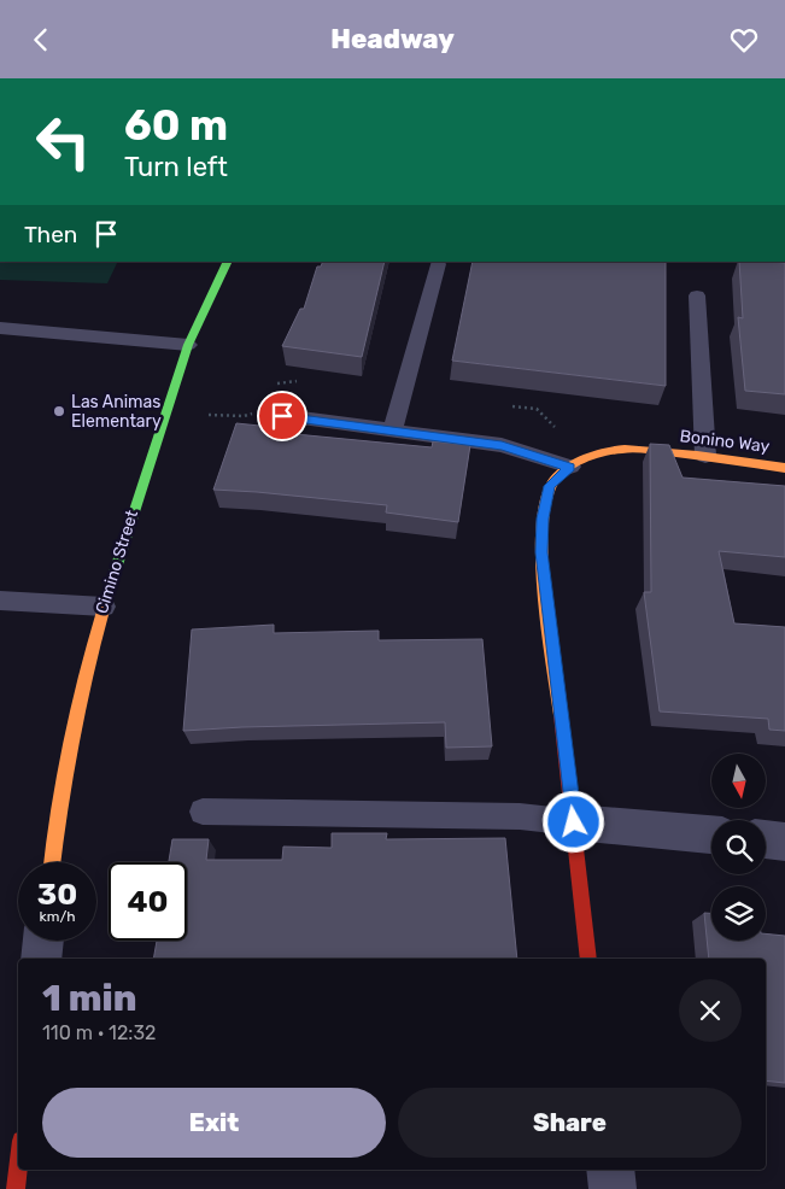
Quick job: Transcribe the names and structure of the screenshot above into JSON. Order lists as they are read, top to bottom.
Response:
{
  "streets": {
    "street": ["Bonino Way", "Cimino Street"]
  },
  "places": ["Las Animas Elementary"],
  "north": "bottom",
  "page": {
    "header": "Headway",
    "turn": ["60 m", "Turn left"],
    "then": "Then",
    "speed": "30 km/h",
    "limit": "40",
    "heading": ["1 min", "110 m · 12:32"],
    "buttons": ["Exit", "Share"]
  }
}
